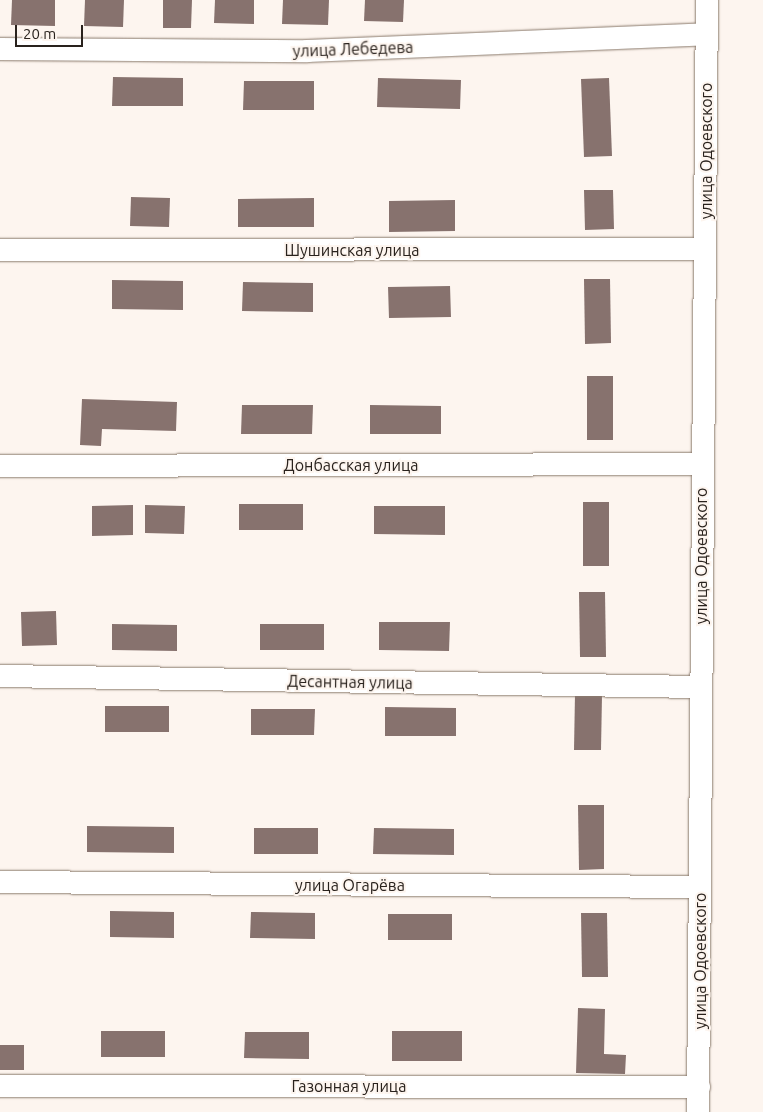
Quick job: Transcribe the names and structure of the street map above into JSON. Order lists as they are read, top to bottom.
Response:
{
  "streets": {
    "street": [
      "улица Лебедева",
      "улица Одоевского",
      "Шушинская улица",
      "Донбасская улица",
      "Десантная улица",
      "улица Огарёва",
      "Газонная улица"
    ]
  },
  "crossings": [
    ["улица Лебедева", "улица Одоевского"],
    ["улица Одоевского", "Шушинская улица"],
    ["улица Одоевского", "Донбасская улица"],
    ["улица Одоевского", "Десантная улица"],
    ["улица Одоевского", "улица Огарёва"],
    ["улица Одоевского", "Газонная улица"]
  ],
  "scale_bar": "20 m"
}
